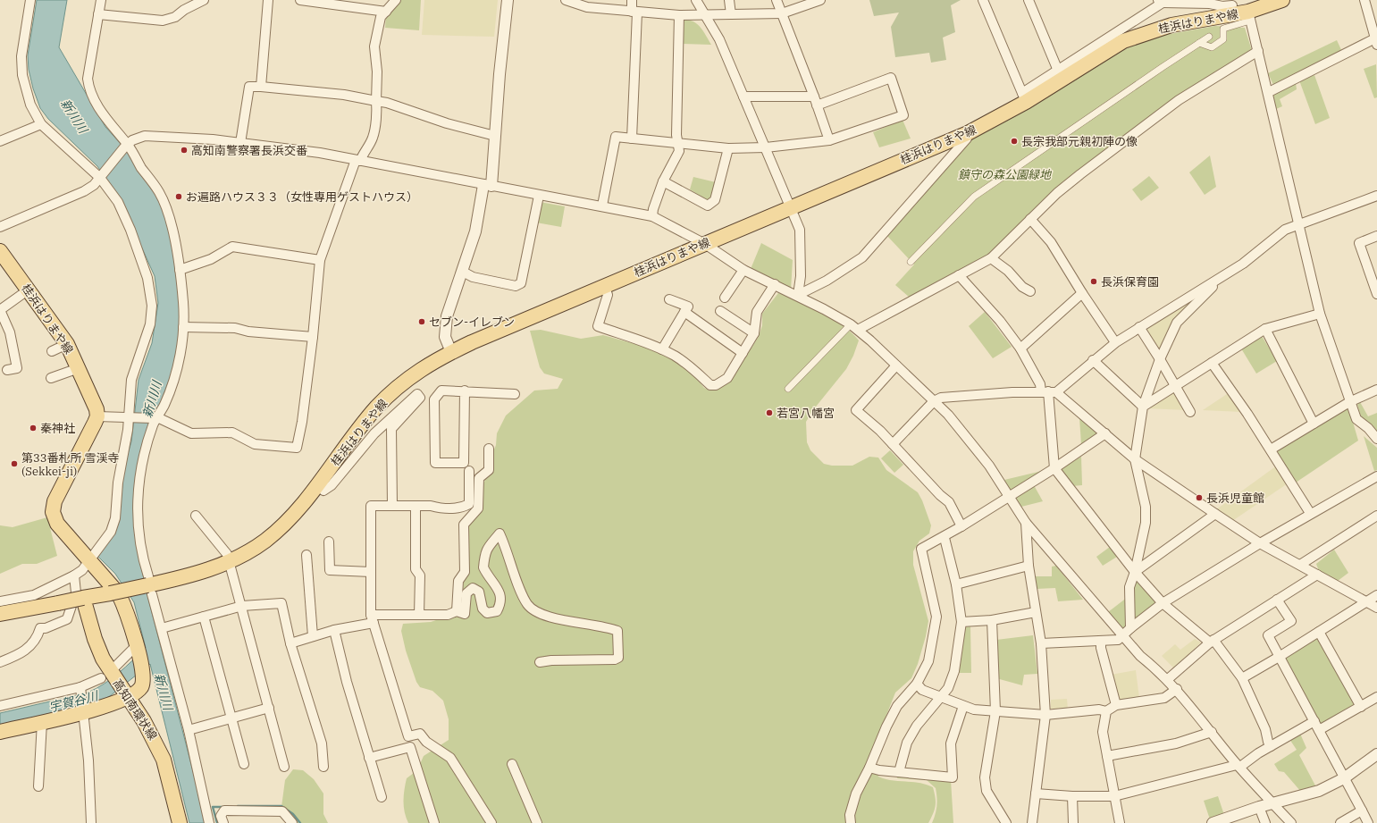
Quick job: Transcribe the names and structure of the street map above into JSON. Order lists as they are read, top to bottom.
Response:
{
  "streets": {
    "main road": ["桂浜はりまや線", "高知南環状線"]
  },
  "crossings": [
    ["桂浜はりまや線", "高知南環状線"]
  ],
  "water": ["新川川", "宇賀谷川"],
  "parks": ["鎮守の森公園緑地"],
  "places": [
    "長宗我部元親初陣の像",
    "高知南警察署長浜交番",
    "お遍路ハウス３３（女性専用ゲストハウス）",
    "長浜保育園",
    "セブン-イレブン",
    "若宮八幡宮",
    "秦神社",
    "第33番札所 雪渓寺 (Sekkei-ji)",
    "長浜児童館"
  ]
}
